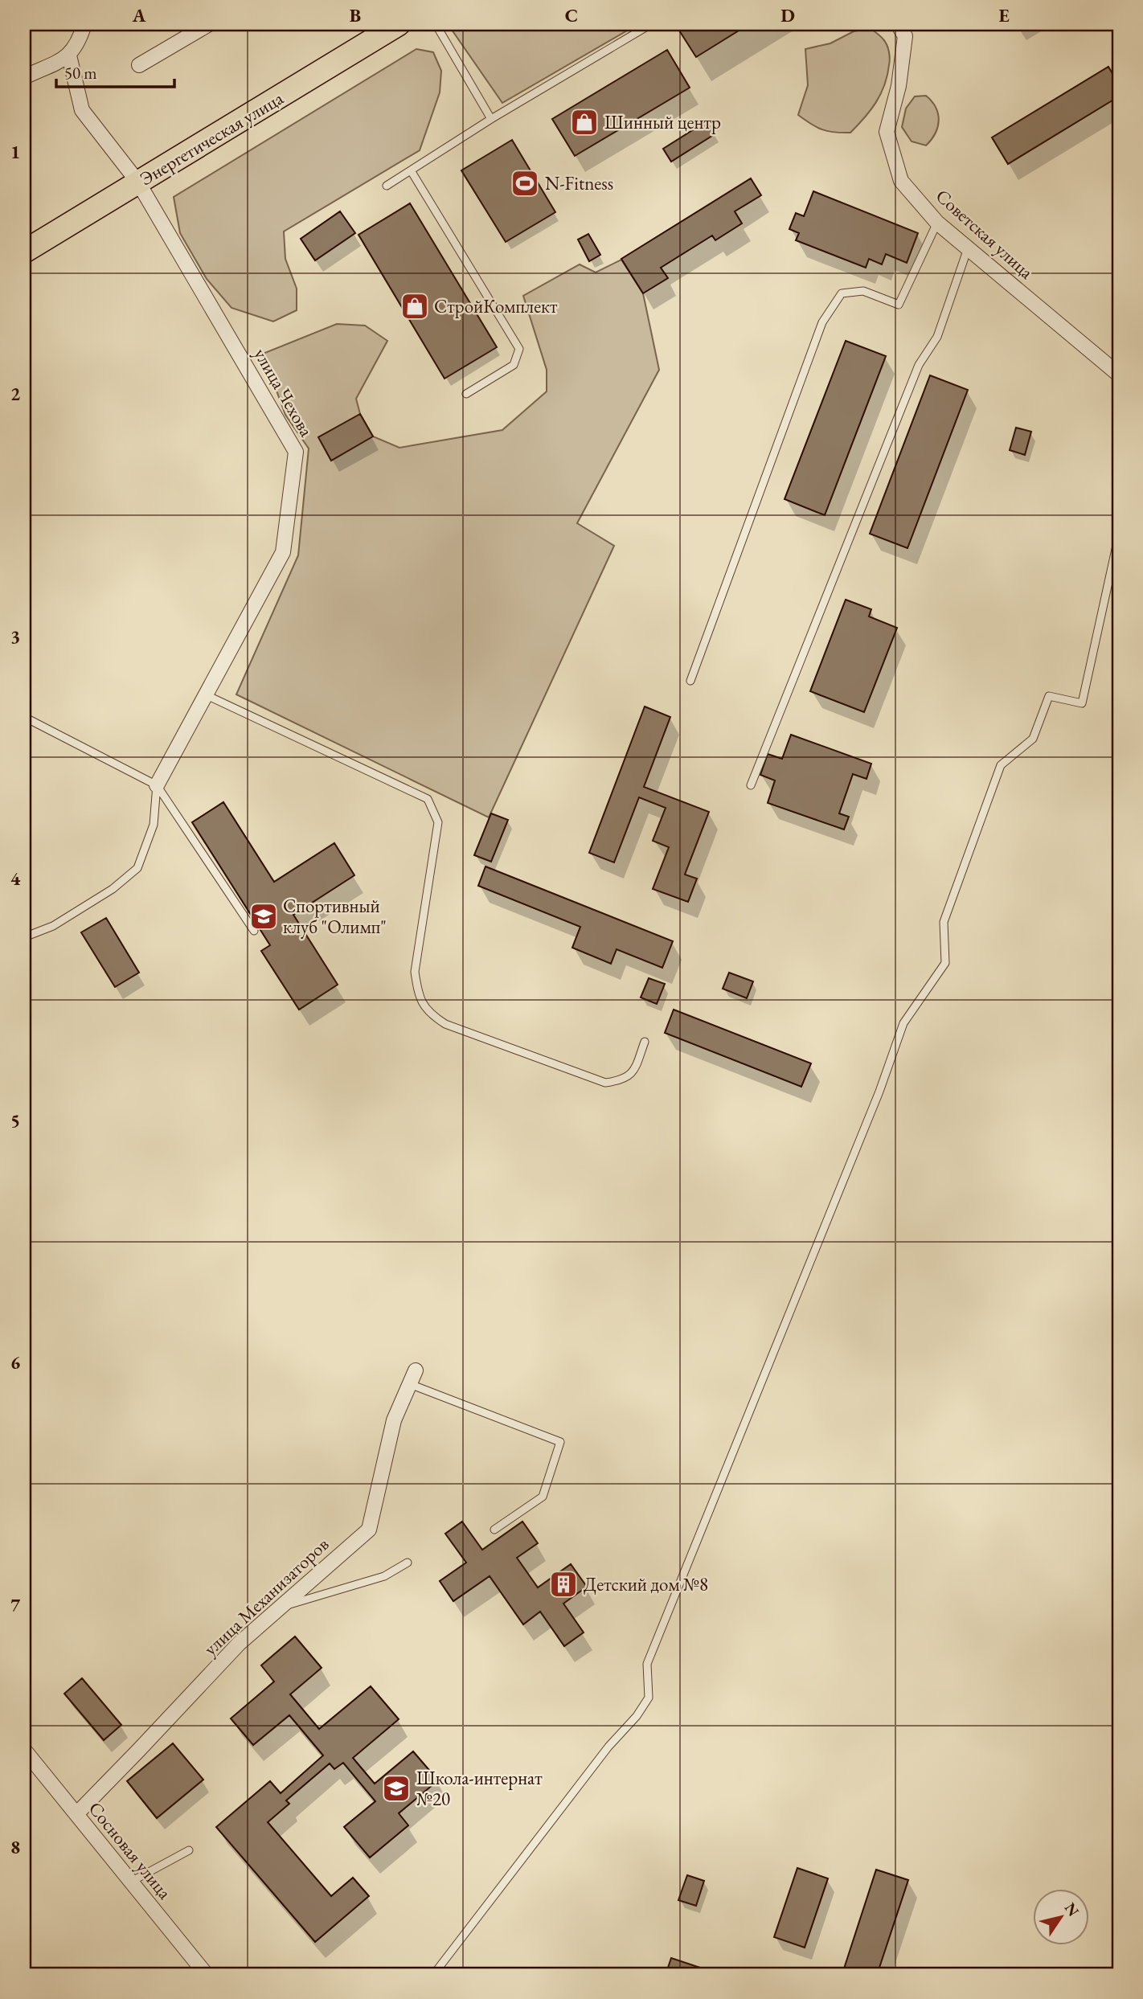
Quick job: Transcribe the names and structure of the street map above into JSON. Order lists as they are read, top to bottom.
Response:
{
  "streets": {
    "main road": ["Энергетическая улица"],
    "street": [
      "Советская улица",
      "улица Чехова",
      "улица Механизаторов",
      "Сосновая улица"
    ]
  },
  "crossings": [
    ["Энергетическая улица", "улица Чехова"],
    ["улица Механизаторов", "Сосновая улица"]
  ],
  "places": {
    "shop": ["Шинный центр", "СтройКомплект"],
    "sports": ["N-Fitness"],
    "school or university": ["Спортивный клуб \"Олимп\"", "Школа-интернат №20"],
    "building": ["Детский дом №8"]
  },
  "scale_bar": "50 m",
  "north": "top right",
  "grid": {
    "columns": [
      "A",
      "B",
      "C",
      "D",
      "E"
    ],
    "rows": [
      "1",
      "2",
      "3",
      "4",
      "5",
      "6",
      "7",
      "8"
    ]
  }
}
